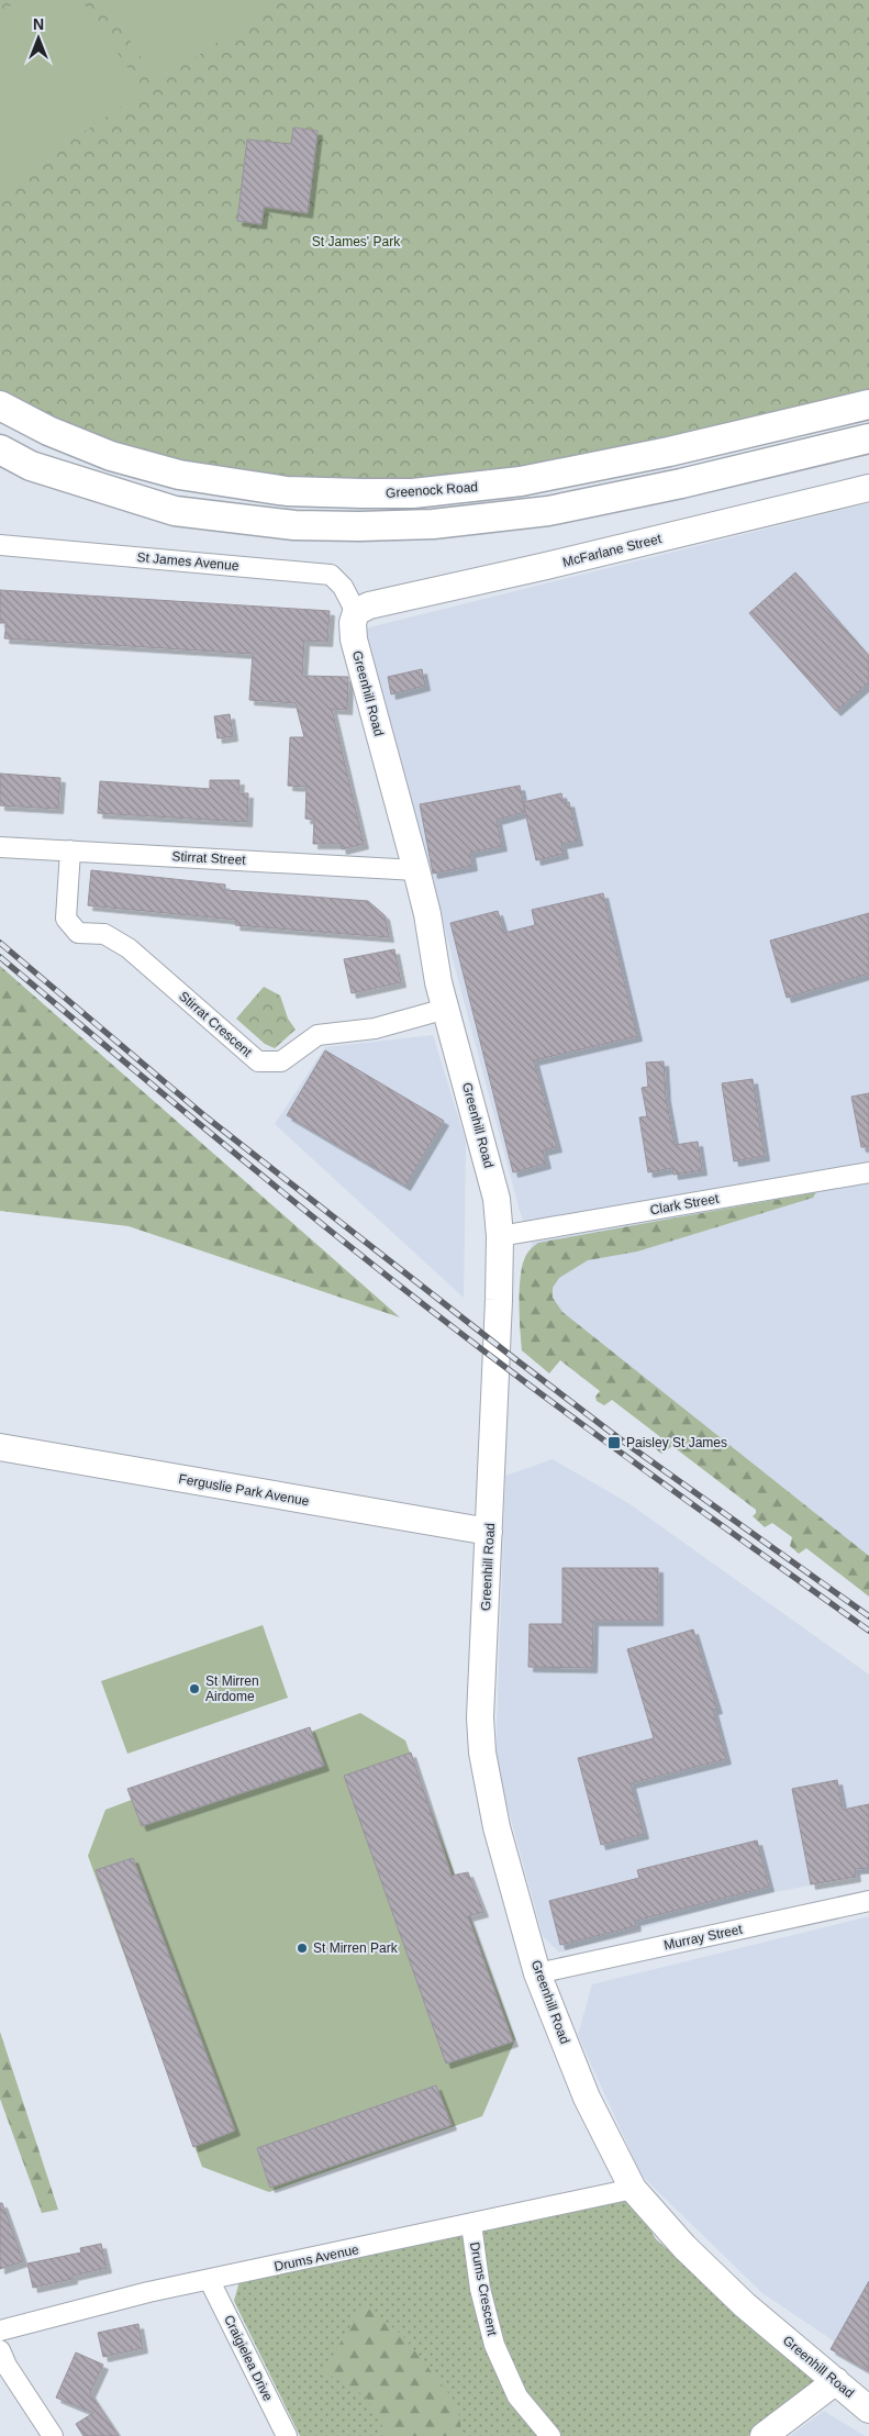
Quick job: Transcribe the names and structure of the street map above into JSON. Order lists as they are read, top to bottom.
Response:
{
  "streets": {
    "main road": ["Greenock Road"],
    "street": [
      "McFarlane Street",
      "St James Avenue",
      "Greenhill Road",
      "Stirrat Street",
      "Stirrat Crescent",
      "Clark Street",
      "Ferguslie Park Avenue",
      "Murray Street",
      "Drums Avenue",
      "Drums Crescent",
      "Craigielea Drive"
    ]
  },
  "crossings": [
    ["McFarlane Street", "St James Avenue"],
    ["McFarlane Street", "Greenhill Road"],
    ["St James Avenue", "Greenhill Road"],
    ["Greenhill Road", "Stirrat Street"],
    ["Greenhill Road", "Stirrat Crescent"],
    ["Greenhill Road", "Clark Street"],
    ["Greenhill Road", "Ferguslie Park Avenue"],
    ["Greenhill Road", "Murray Street"],
    ["Greenhill Road", "Drums Avenue"],
    ["Stirrat Street", "Stirrat Crescent"],
    ["Drums Avenue", "Drums Crescent"],
    ["Drums Avenue", "Craigielea Drive"]
  ],
  "parks": ["St James' Park"],
  "places": {
    "transit": ["Paisley St James"],
    "other": ["St Mirren Airdome", "St Mirren Park"]
  },
  "north": "top"
}
